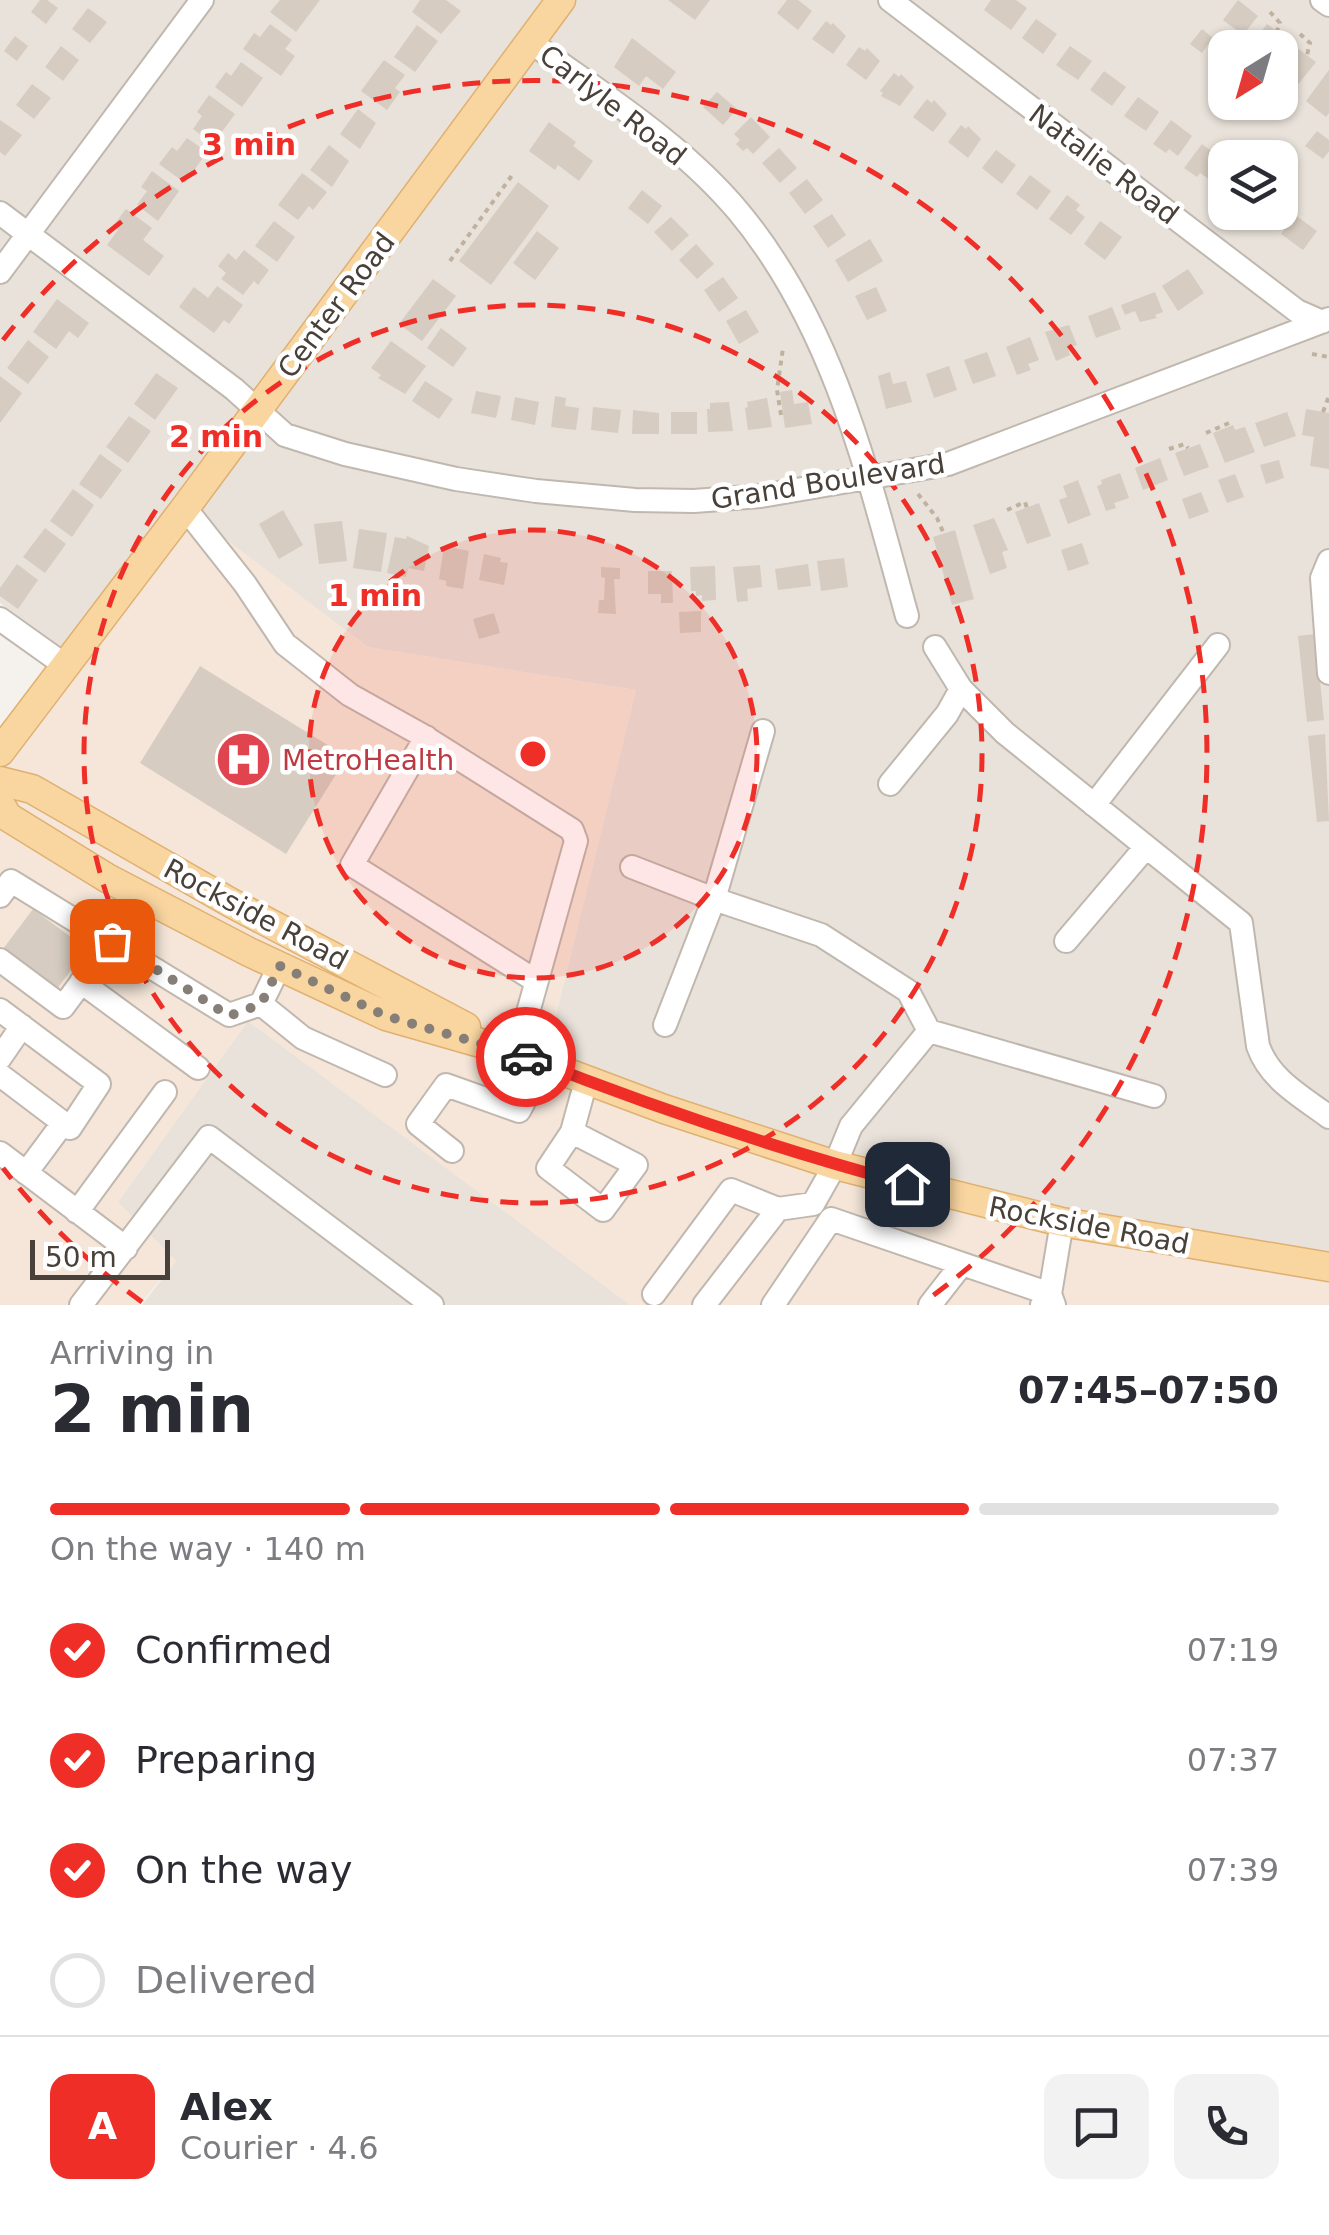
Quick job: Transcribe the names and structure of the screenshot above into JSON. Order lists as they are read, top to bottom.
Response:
{
  "streets": {
    "main road": ["Center Road", "Rockside Road"],
    "street": ["Carlyle Road", "Natalie Road", "Grand Boulevard"]
  },
  "crossings": [
    ["Carlyle Road", "Center Road"],
    ["Carlyle Road", "Grand Boulevard"],
    ["Natalie Road", "Grand Boulevard"],
    ["Center Road", "Grand Boulevard"]
  ],
  "places": {
    "hospital": ["MetroHealth"]
  },
  "scale_bar": "50 m",
  "north": "bottom left",
  "page": {
    "scale": "50 m",
    "heading": ["2 min", "Arriving in", "07:45–07:50"],
    "panel": ["Alex", "Courier · 4.6"],
    "bar": "On the way · 140 m",
    "list": [
      ["Confirmed", "07:19"],
      ["Preparing", "07:37"],
      ["On the way", "07:39"],
      "Delivered"
    ],
    "round": "A"
  },
  "rings": ["3 min", "2 min", "1 min"]
}
